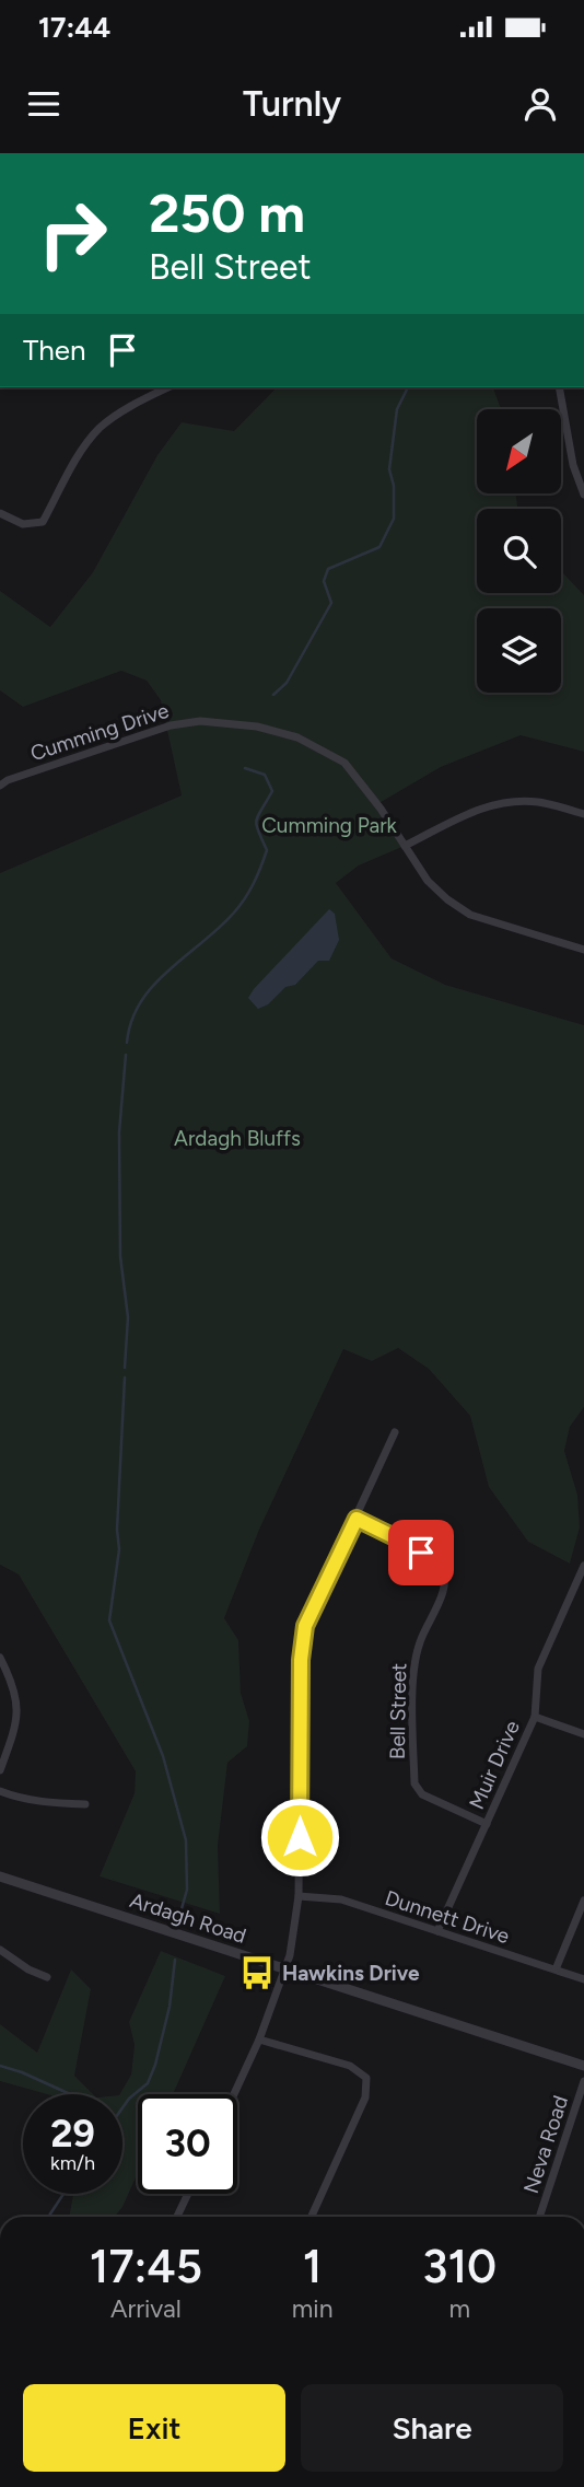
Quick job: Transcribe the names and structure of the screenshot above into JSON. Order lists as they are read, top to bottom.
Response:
{
  "streets": {
    "street": [
      "Cumming Drive",
      "Bell Street",
      "Muir Drive",
      "Dunnett Drive",
      "Ardagh Road",
      "Neva Road"
    ]
  },
  "crossings": [
    ["Bell Street", "Muir Drive"],
    ["Muir Drive", "Dunnett Drive"]
  ],
  "parks": ["Cumming Park", "Ardagh Bluffs"],
  "places": {
    "bus stop": ["Hawkins Drive"]
  },
  "north": "bottom left",
  "page": {
    "status": "17:44",
    "header": "Turnly",
    "turn": ["250 m", "Bell Street"],
    "then": "Then",
    "speed": "29 km/h",
    "limit": "30",
    "eta": [
      "17:45",
      "Arrival",
      "1",
      "min",
      "310",
      "m"
    ],
    "buttons": ["Exit", "Share"]
  }
}
